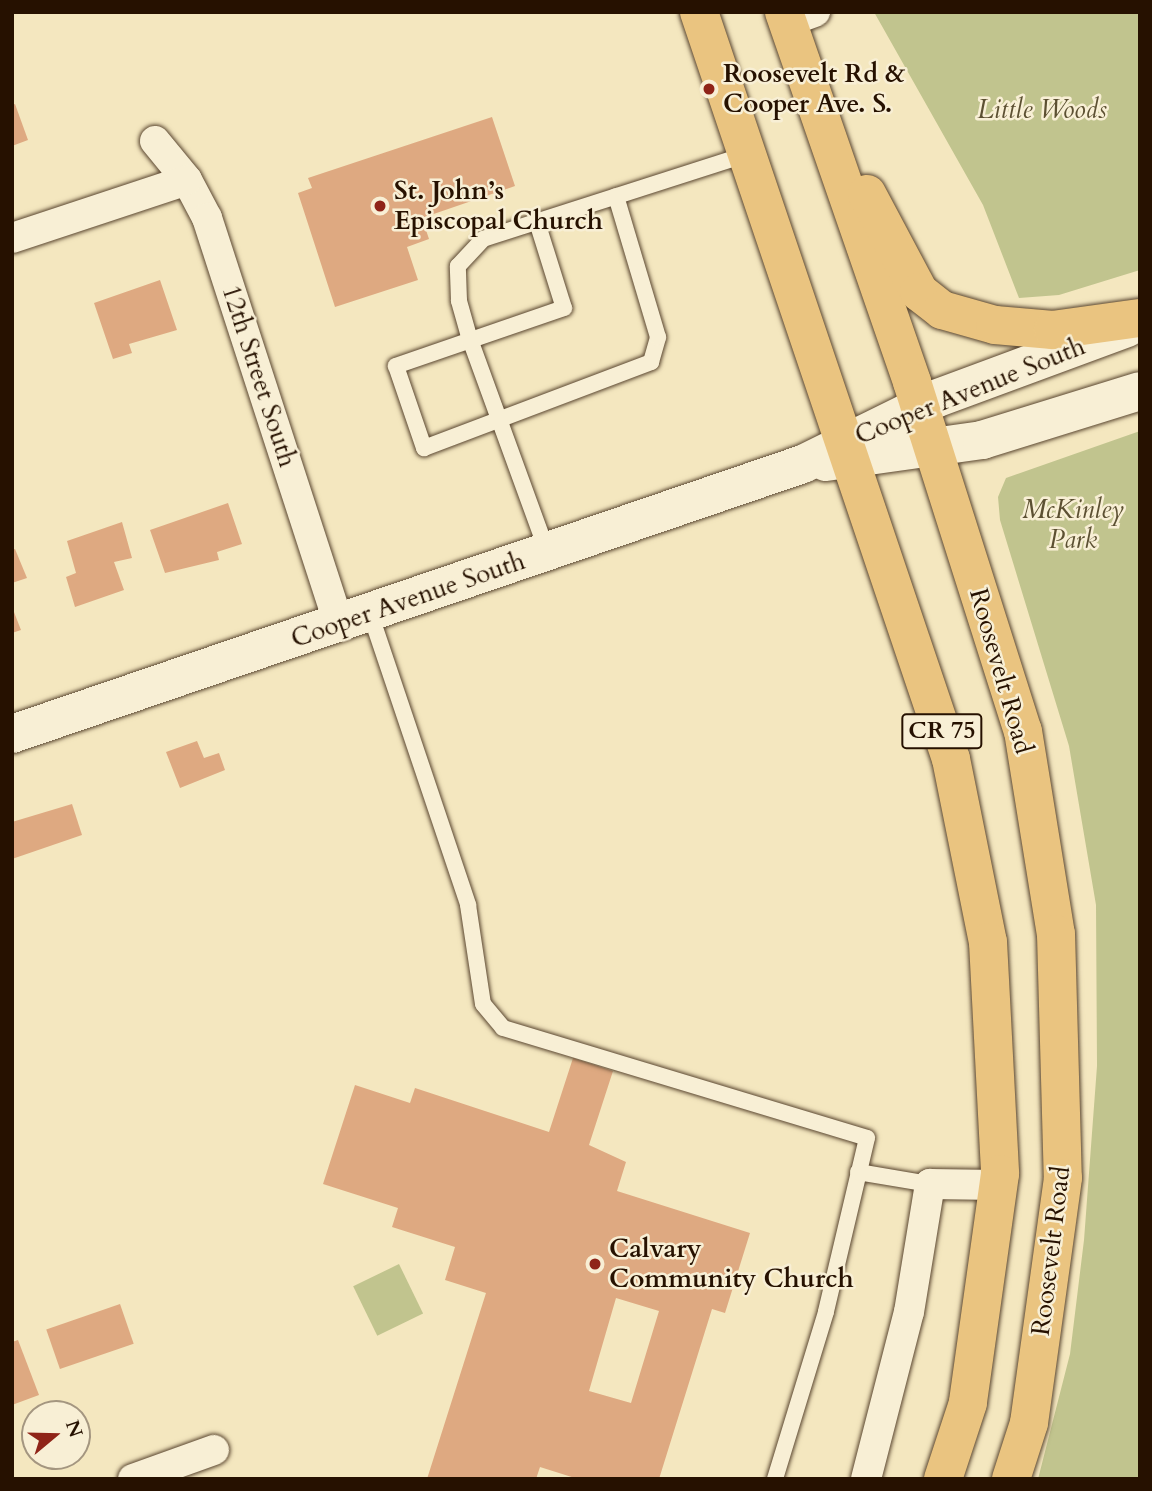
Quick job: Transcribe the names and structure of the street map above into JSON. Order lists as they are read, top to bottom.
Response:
{
  "streets": {
    "main road": ["Roosevelt Road", "CR 75"],
    "street": ["12th Street South", "Cooper Avenue South"]
  },
  "crossings": [
    ["12th Street South", "Cooper Avenue South"],
    ["Cooper Avenue South", "Roosevelt Road"],
    ["Cooper Avenue South", "CR 75"]
  ],
  "parks": ["Little Woods", "McKinley Park"],
  "places": ["Roosevelt Rd & Cooper Ave. S.", "St. John’s Episcopal Church", "Calvary Community Church"],
  "north": "right"
}
